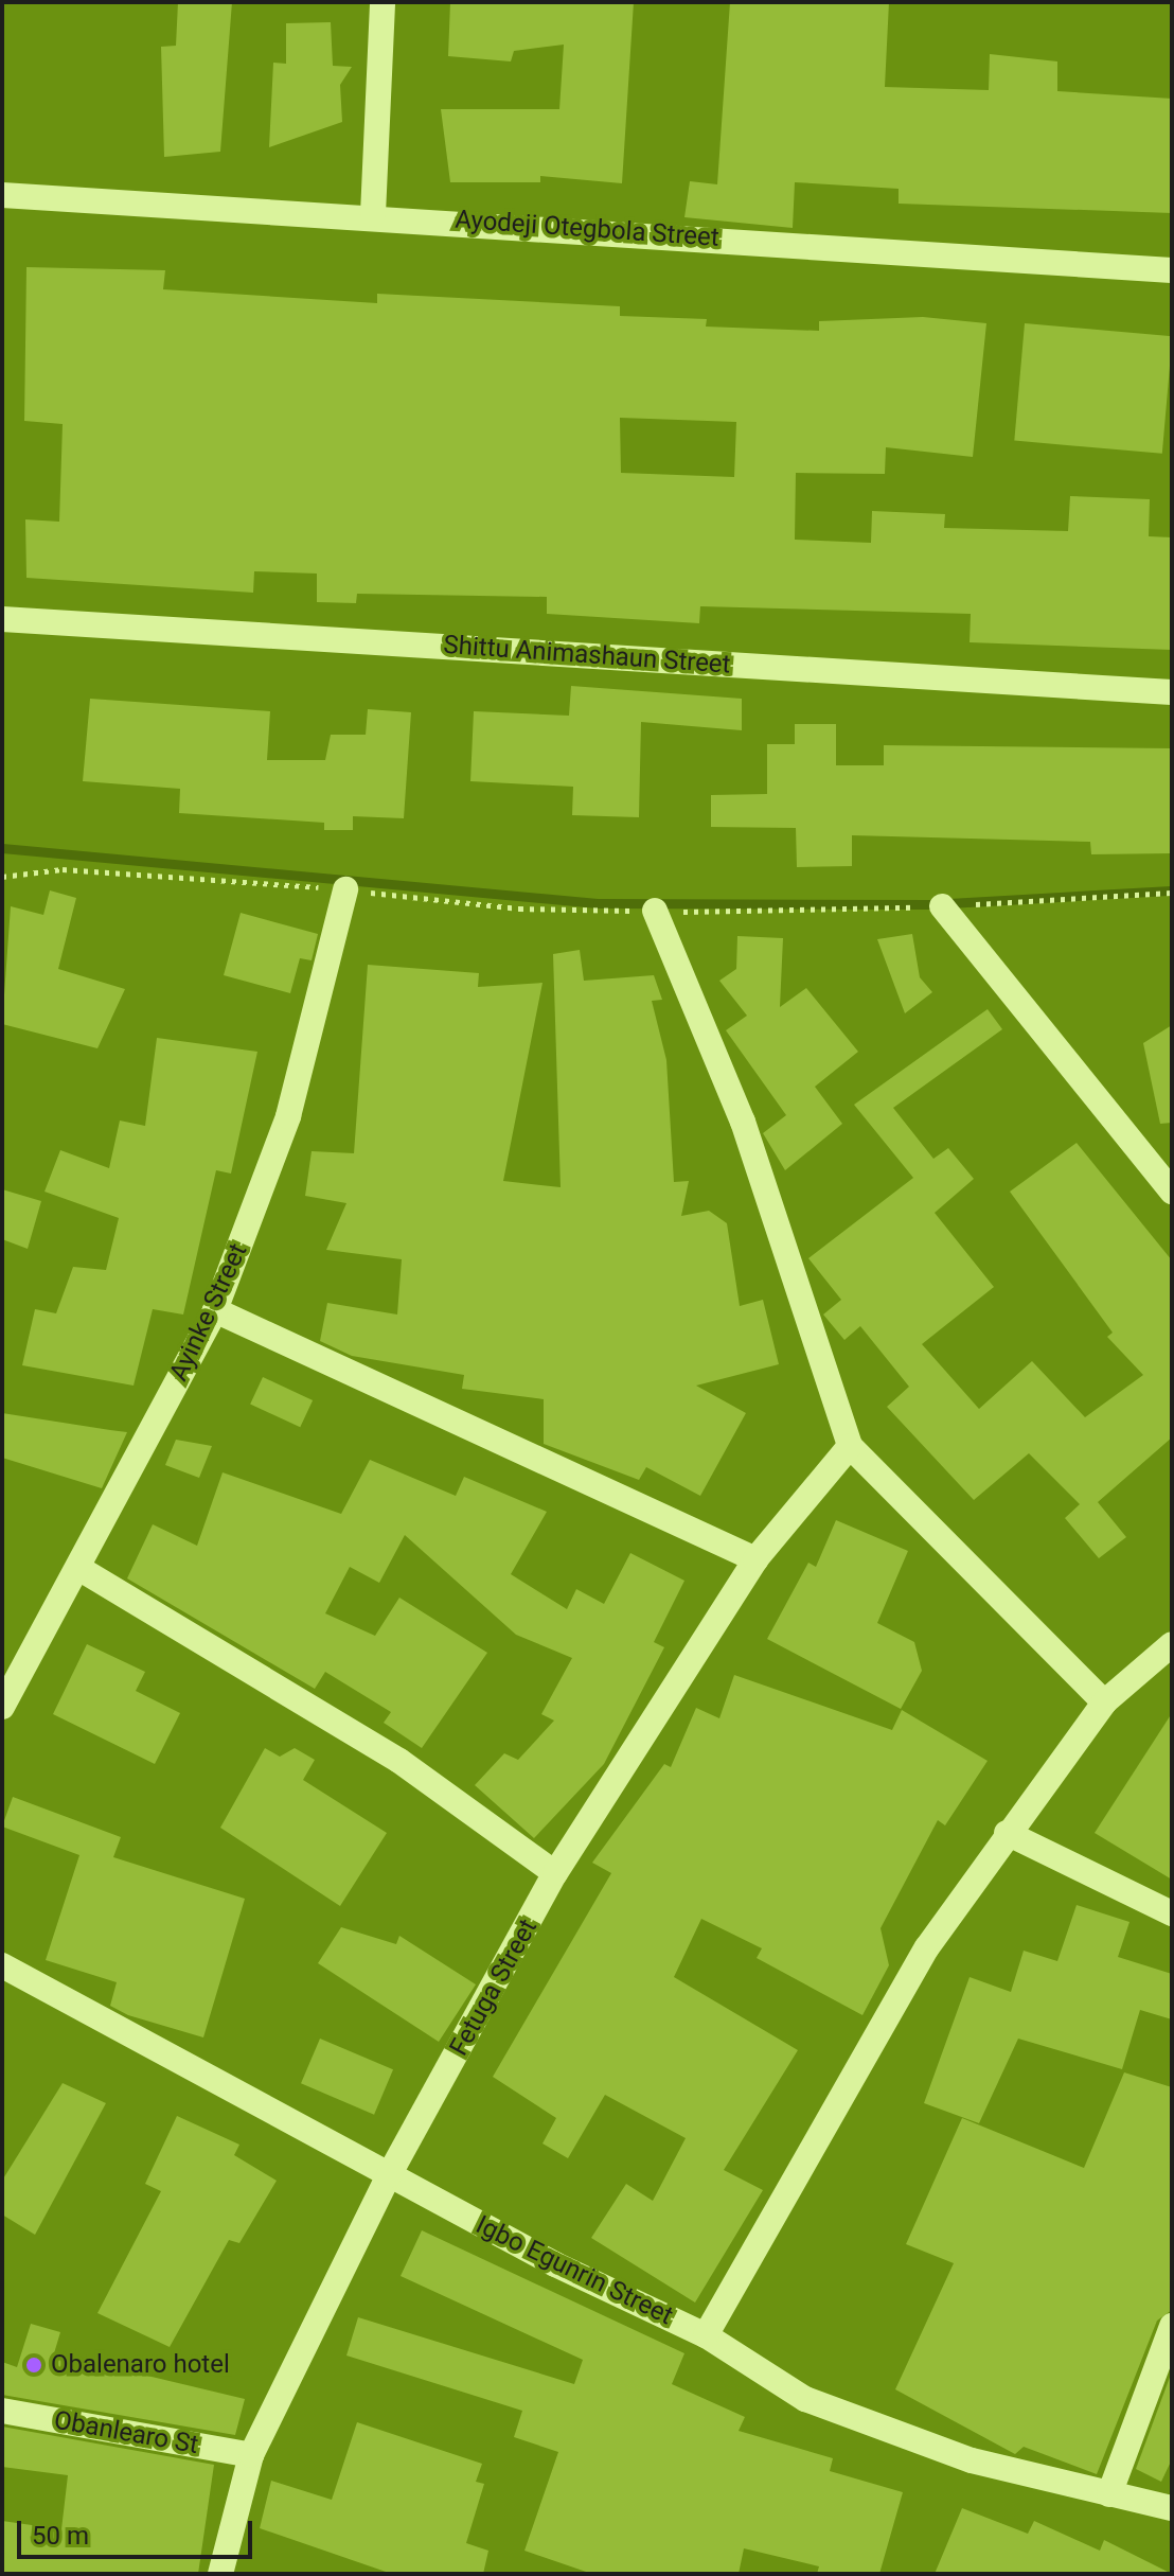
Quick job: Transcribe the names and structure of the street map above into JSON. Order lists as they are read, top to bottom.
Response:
{
  "streets": {
    "street": [
      "Ayodeji Otegbola Street",
      "Shittu Animashaun Street",
      "Ayinke Street",
      "Fetuga Street",
      "Igbo Egunrin Street",
      "Obanlearo St"
    ]
  },
  "crossings": [
    ["Fetuga Street", "Igbo Egunrin Street"],
    ["Fetuga Street", "Obanlearo St"]
  ],
  "places": ["Obalenaro hotel"],
  "scale_bar": "50 m"
}
